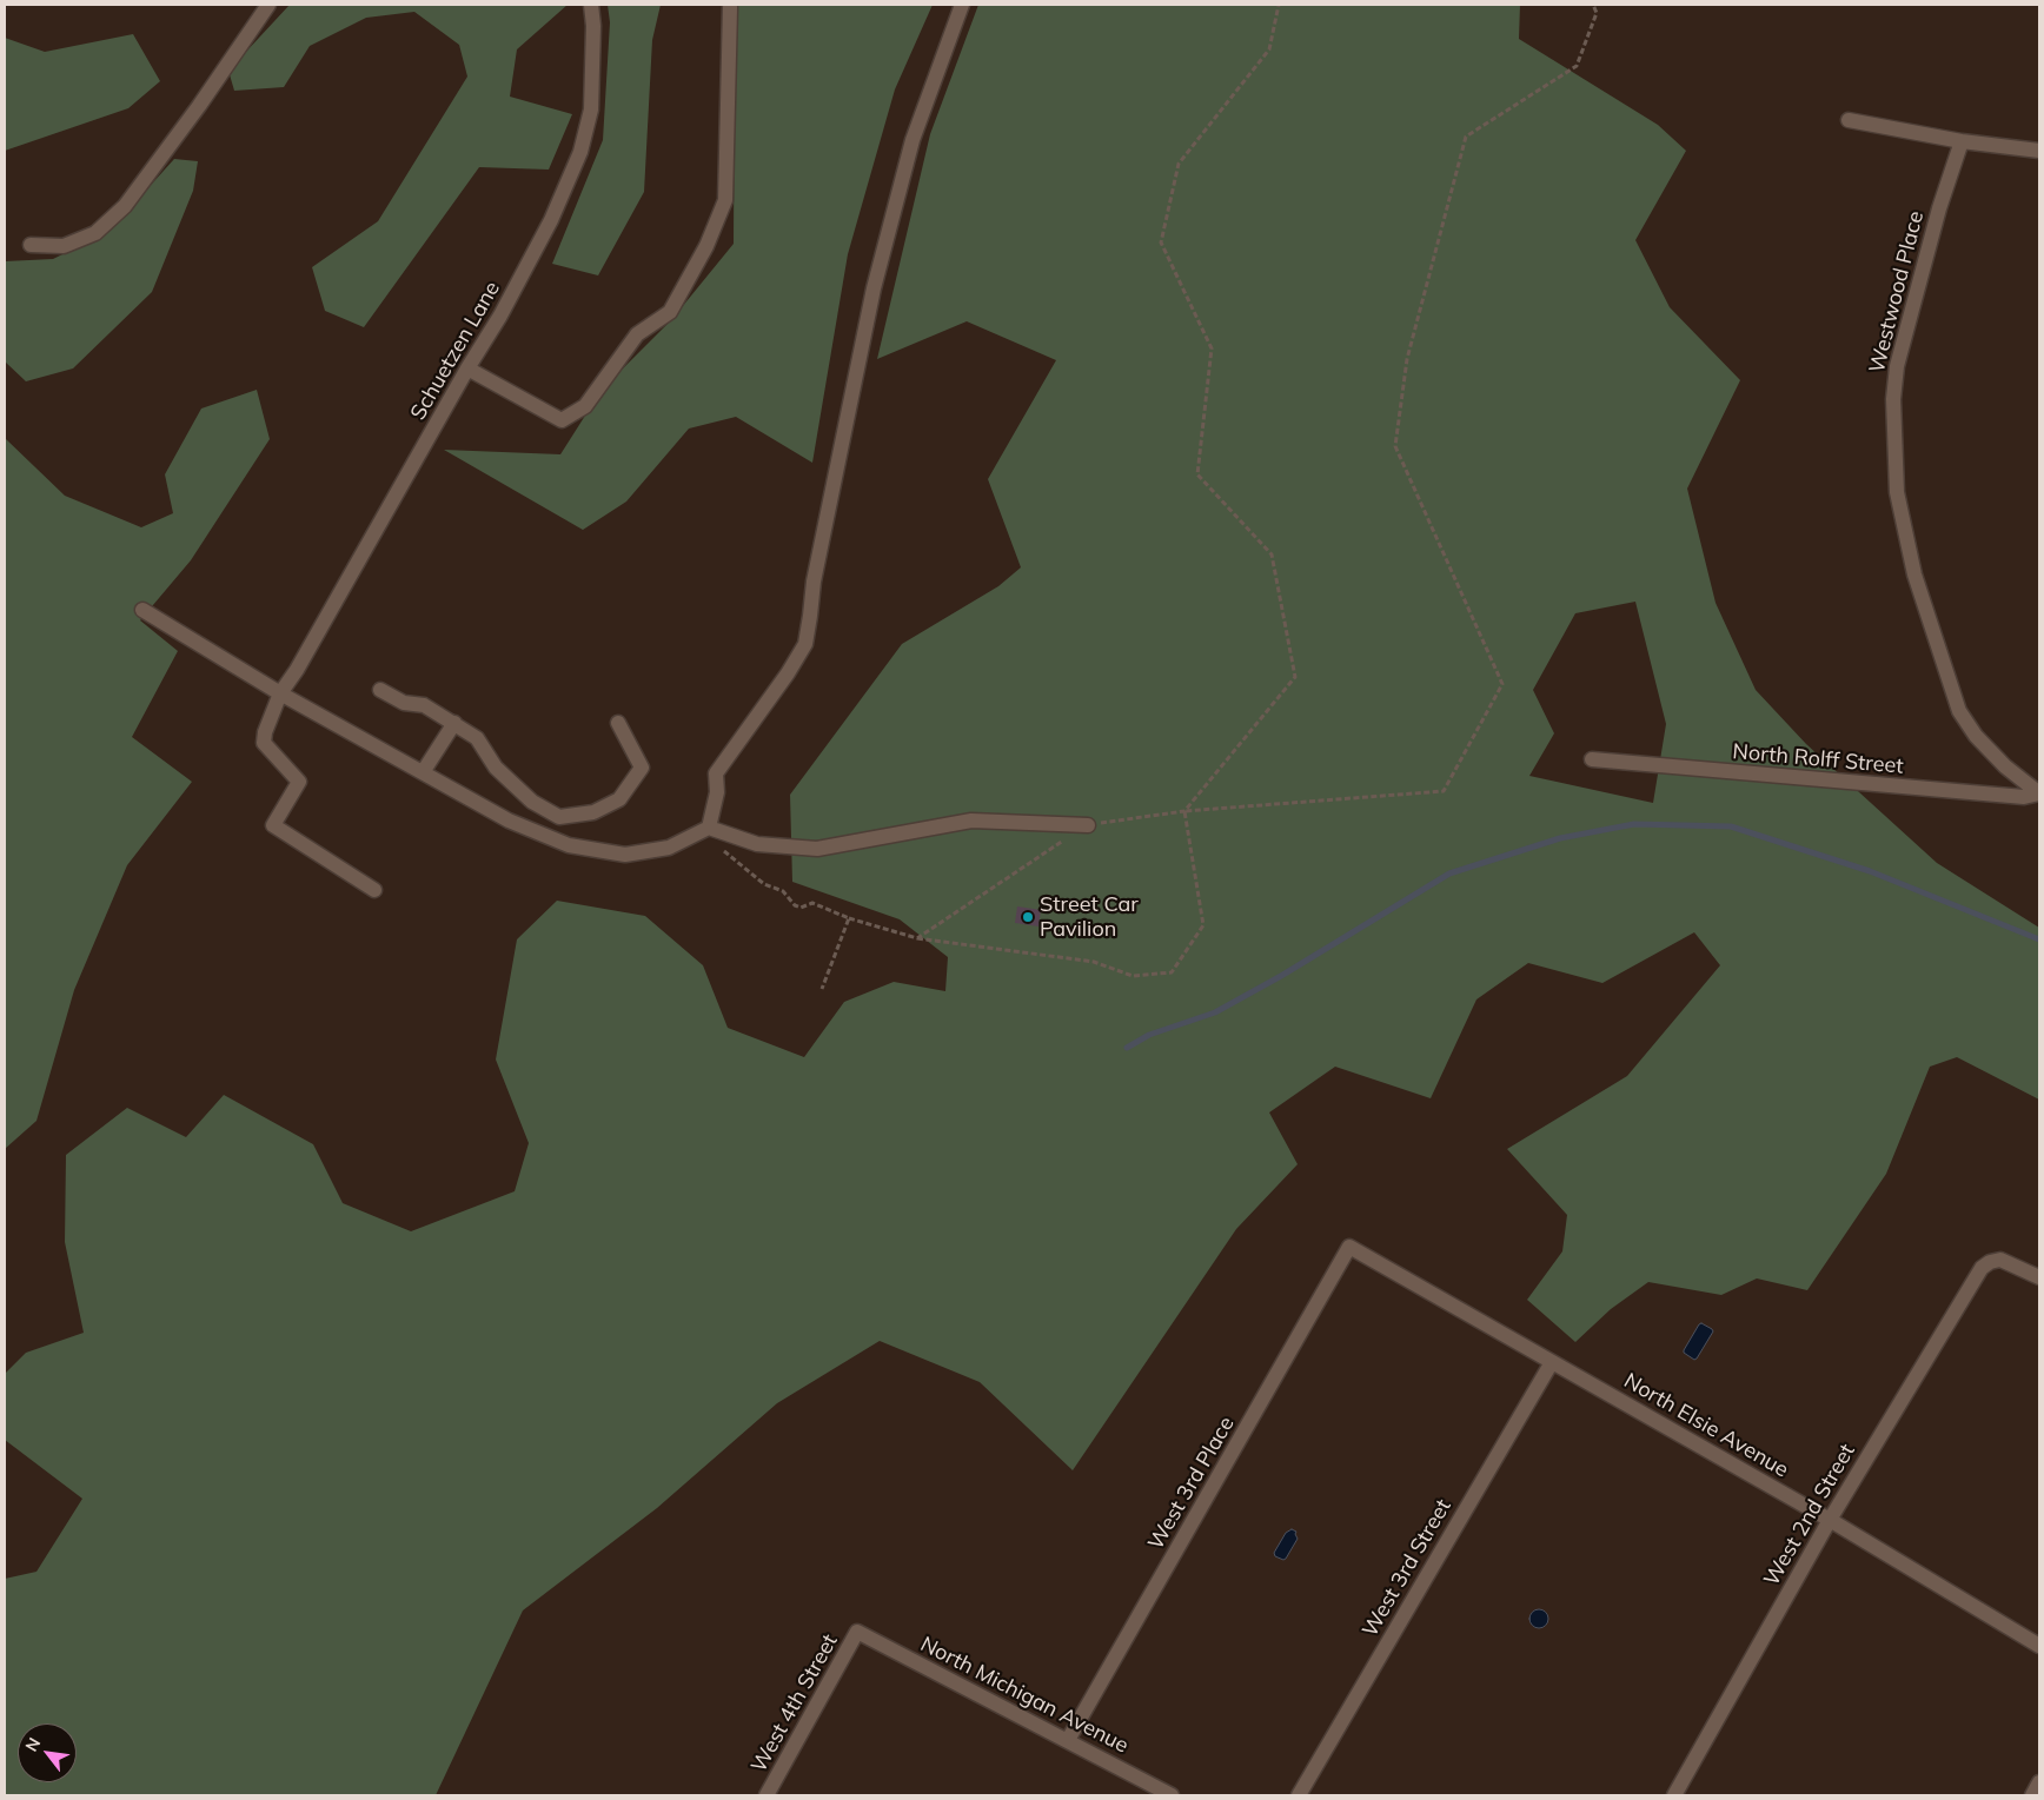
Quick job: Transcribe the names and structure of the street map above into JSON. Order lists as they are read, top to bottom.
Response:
{
  "streets": {
    "street": [
      "Westwood Place",
      "Schuetzen Lane",
      "North Rolff Street",
      "North Elsie Avenue",
      "West 3rd Place",
      "West 2nd Street",
      "West 3rd Street",
      "North Michigan Avenue",
      "West 4th Street"
    ]
  },
  "crossings": [
    ["Westwood Place", "North Rolff Street"],
    ["North Elsie Avenue", "West 3rd Place"],
    ["North Elsie Avenue", "West 2nd Street"],
    ["North Elsie Avenue", "West 3rd Street"],
    ["West 3rd Place", "North Michigan Avenue"],
    ["North Michigan Avenue", "West 4th Street"]
  ],
  "places": ["Street Car Pavilion"],
  "north": "top left"
}
